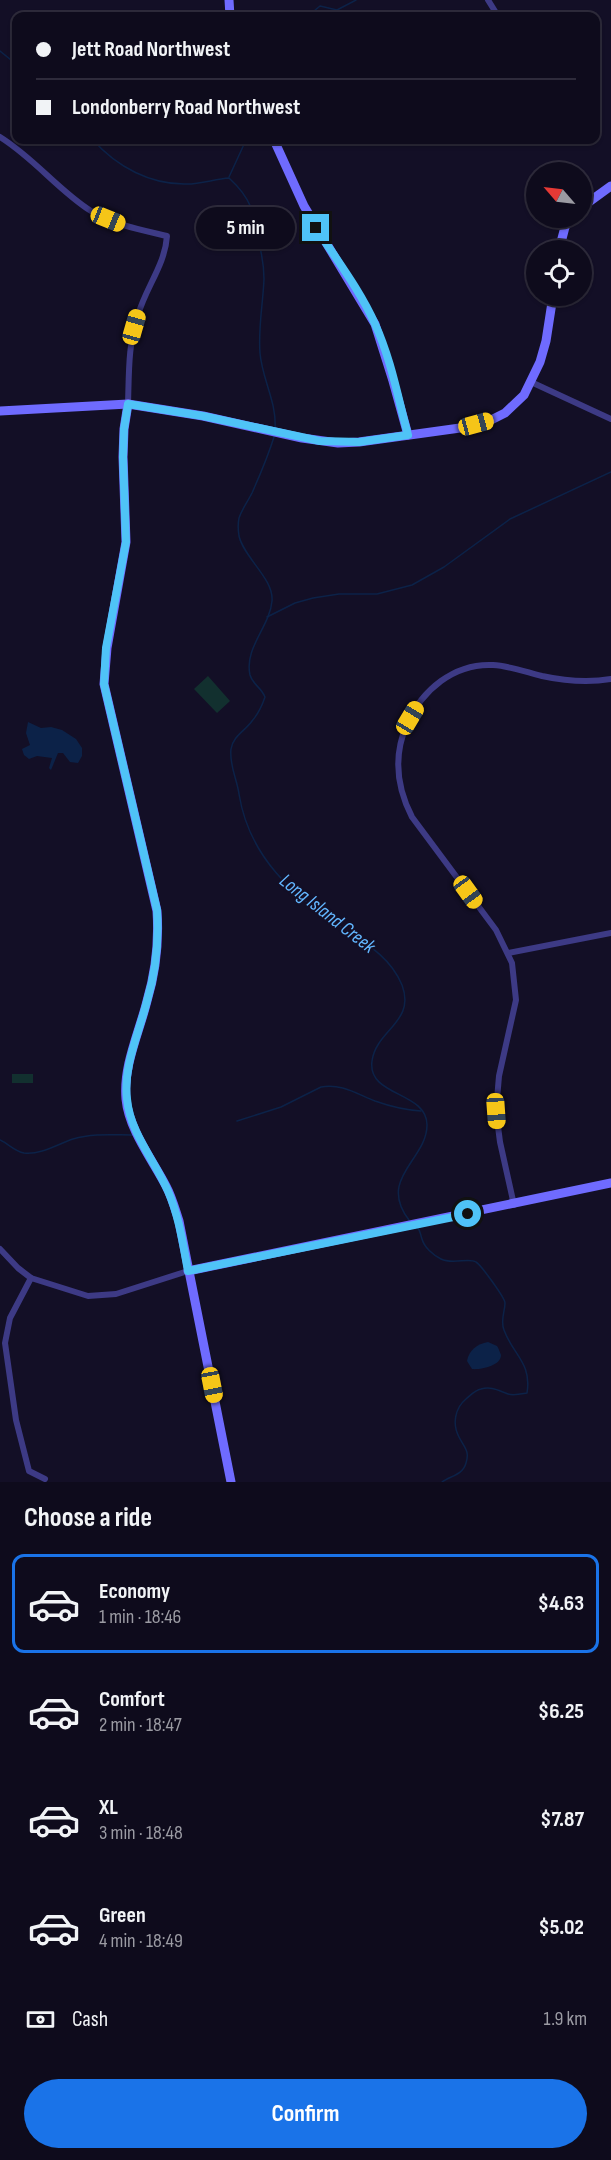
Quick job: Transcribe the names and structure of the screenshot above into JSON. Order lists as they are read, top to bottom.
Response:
{
  "water": ["Long Island Creek"],
  "north": "top left",
  "page": {
    "banner": ["Jett Road Northwest", "Londonberry Road Northwest"],
    "bubble": "5 min",
    "heading": "Choose a ride",
    "list": [
      {
        "name": "Economy",
        "note": "1 min · 18:46",
        "value": "$4.63"
      },
      {
        "name": "Comfort",
        "note": "2 min · 18:47",
        "value": "$6.25"
      },
      {
        "name": "XL",
        "note": "3 min · 18:48",
        "value": "$7.87"
      },
      {
        "name": "Green",
        "note": "4 min · 18:49",
        "value": "$5.02"
      }
    ],
    "pay": ["Cash", "1.9 km"],
    "buttons": "Confirm"
  }
}
